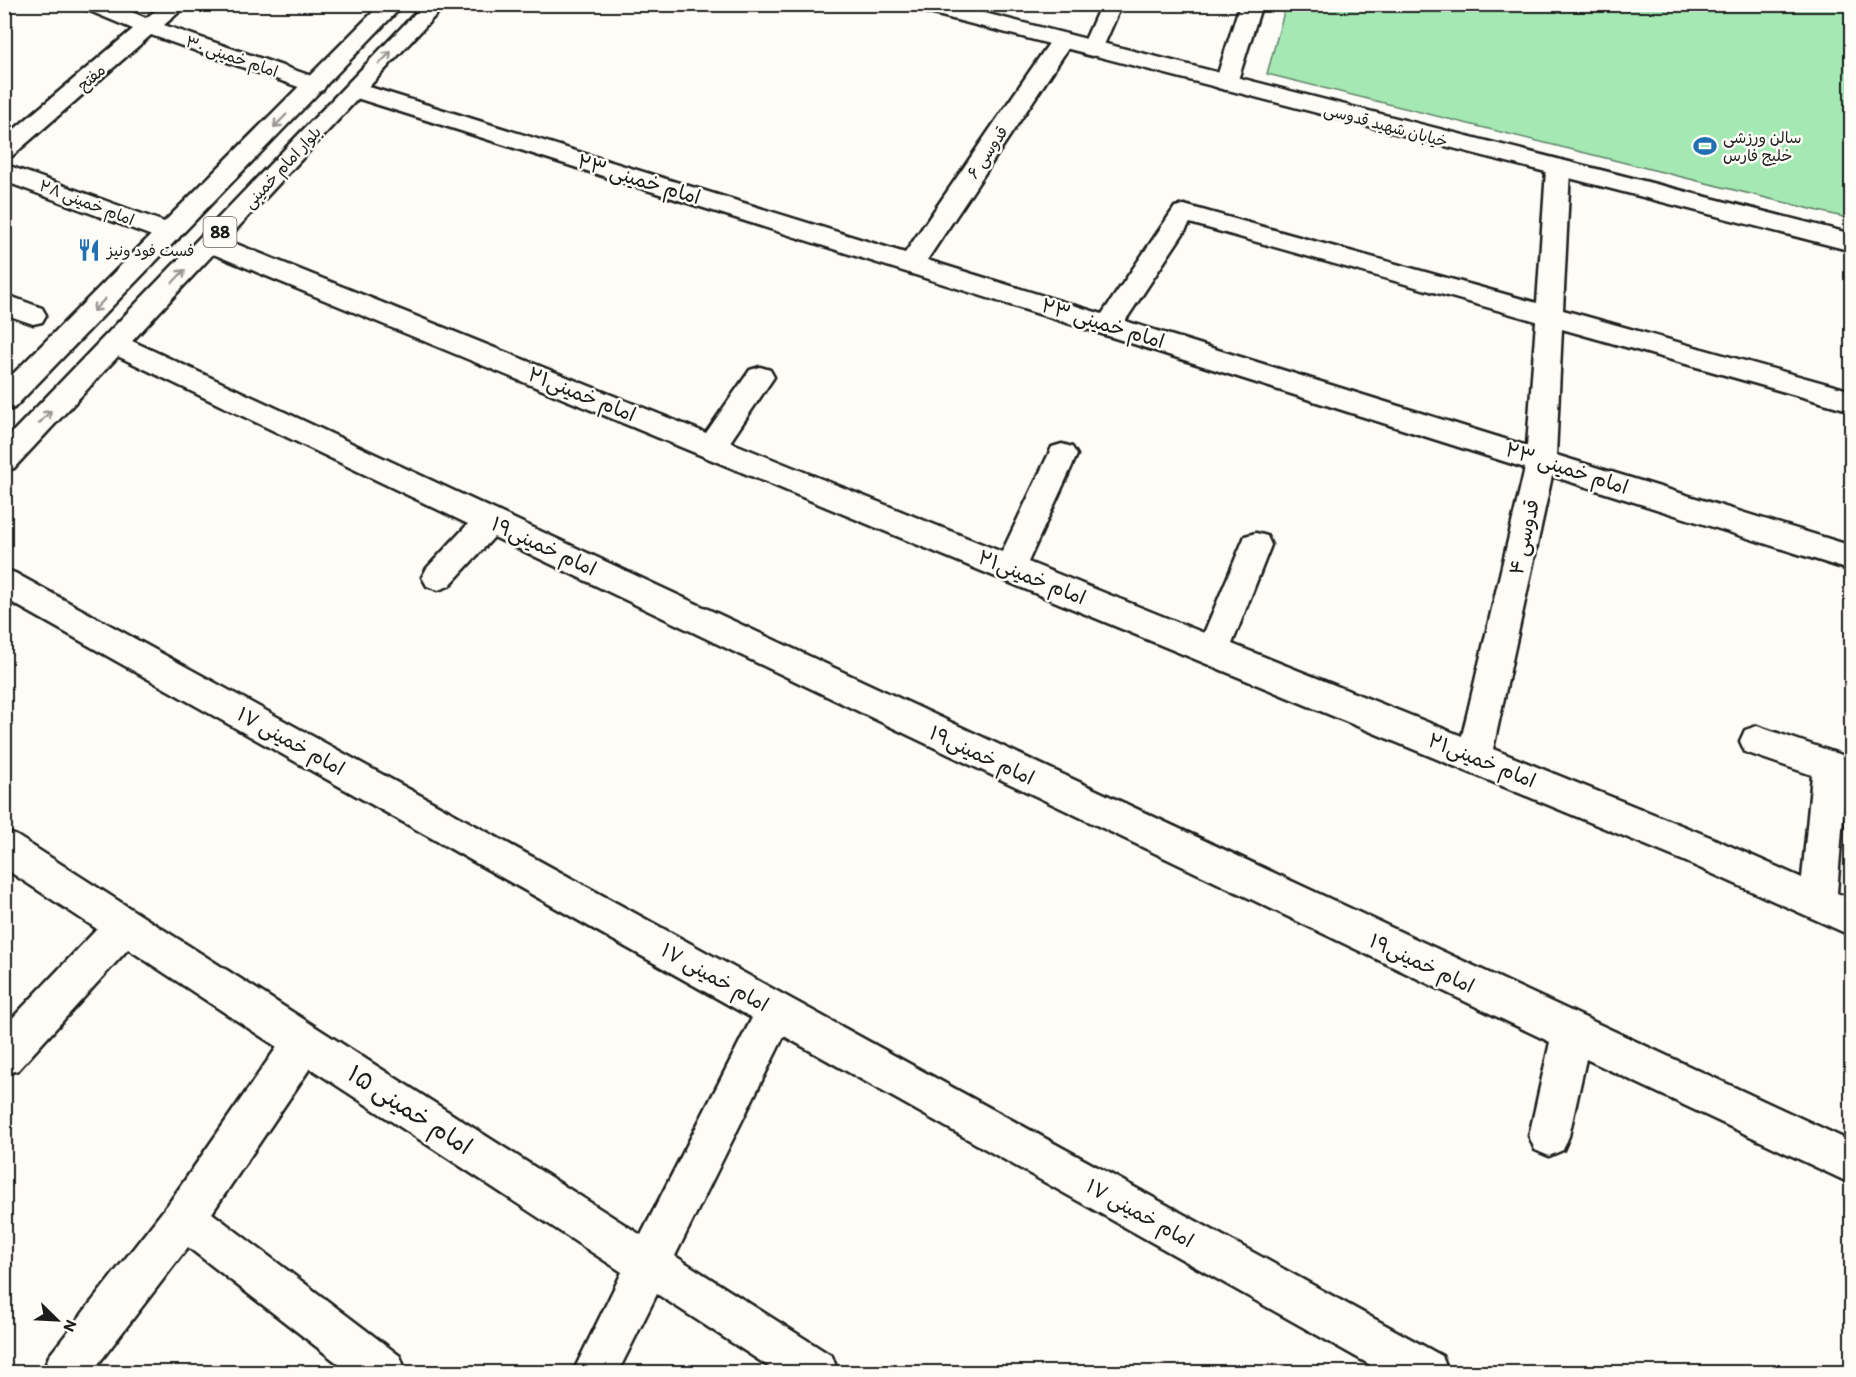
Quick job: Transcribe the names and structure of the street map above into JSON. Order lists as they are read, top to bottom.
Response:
{
  "streets": {
    "main road": [
      "امام خمینی ۳۰",
      "مفتح",
      "خیابان شهید قدوسی",
      "قدوسی ۶",
      "بلوار امام خمینی",
      "امام خمینی ۲۳",
      "امام خمینی ۲۸",
      "88",
      "امام خمینی۲۱",
      "قدوسی ۴",
      "امام خمینی۱۹",
      "امام خمینی ۱۷",
      "امام خمینی ۱۵"
    ]
  },
  "crossings": [
    ["امام خمینی ۳۰", "مفتح"],
    ["امام خمینی ۳۰", "بلوار امام خمینی"],
    ["خیابان شهید قدوسی", "قدوسی ۶"],
    ["خیابان شهید قدوسی", "قدوسی ۴"],
    ["قدوسی ۶", "امام خمینی ۲۳"],
    ["بلوار امام خمینی", "امام خمینی ۲۳"],
    ["بلوار امام خمینی", "امام خمینی ۲۸"],
    ["بلوار امام خمینی", "امام خمینی۲۱"],
    ["بلوار امام خمینی", "امام خمینی۱۹"],
    ["امام خمینی ۲۳", "قدوسی ۴"],
    ["امام خمینی۲۱", "قدوسی ۴"]
  ],
  "places": {
    "sports": ["سالن ورزشی خلیج فارس"],
    "restaurant": ["فست فود ونیز"]
  },
  "north": "bottom right"
}
